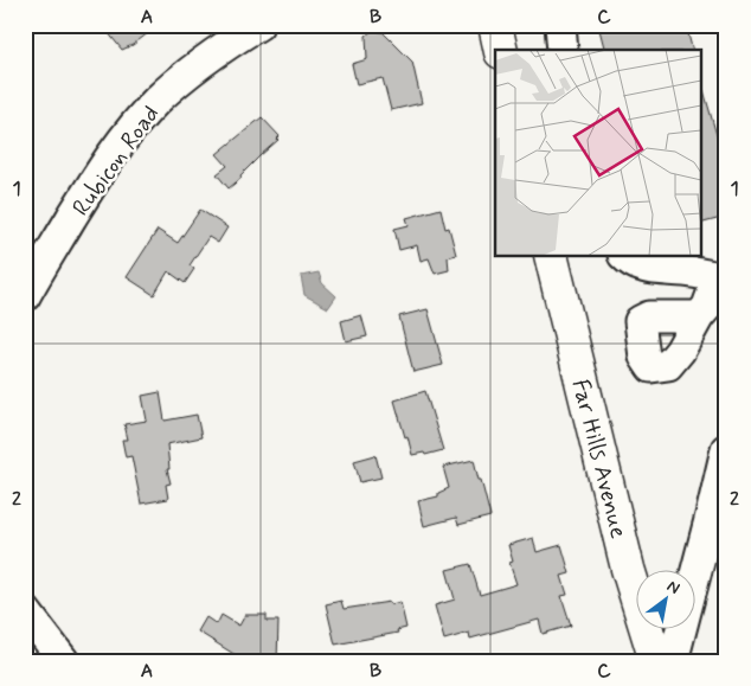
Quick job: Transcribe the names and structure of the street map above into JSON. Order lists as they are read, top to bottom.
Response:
{
  "streets": {
    "main road": ["Far Hills Avenue"],
    "street": ["Rubicon Road"]
  },
  "north": "top right",
  "grid": {
    "columns": ["A", "B", "C"],
    "rows": ["1", "2"]
  }
}
